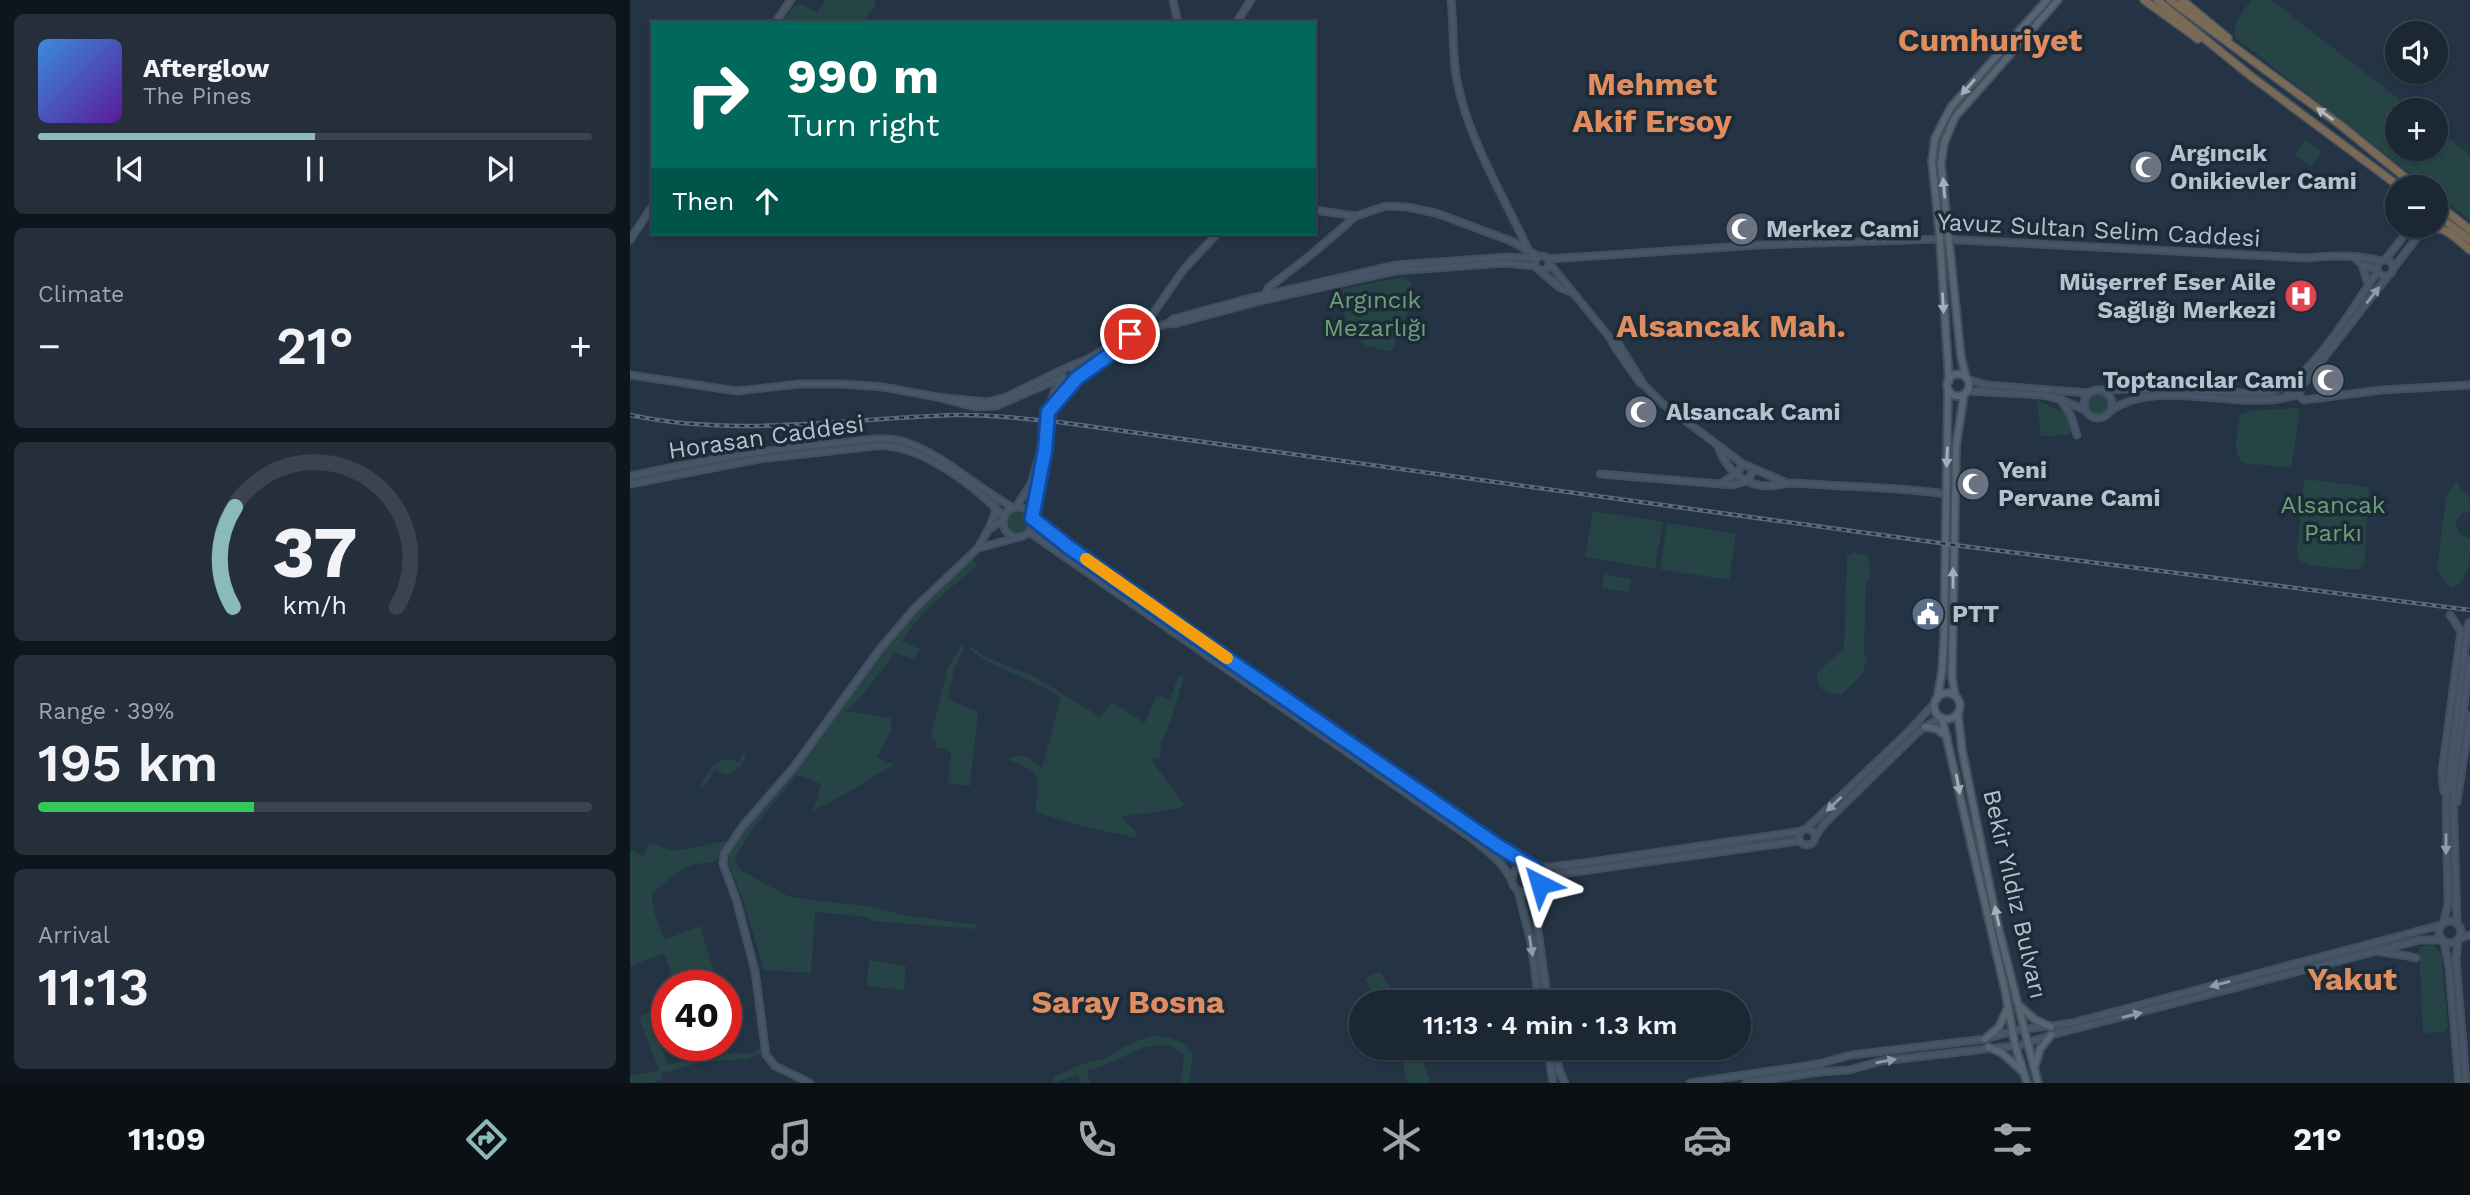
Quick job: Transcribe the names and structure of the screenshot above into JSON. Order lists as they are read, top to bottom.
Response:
{
  "streets": {
    "main road": ["Bekir Yıldız Bulvarı"],
    "street": ["Yavuz Sultan Selim Caddesi", "Horasan Caddesi"]
  },
  "districts": [
    "Cumhuriyet",
    "Mehmet Akif Ersoy",
    "Alsancak Mah.",
    "Yakut",
    "Saray Bosna"
  ],
  "parks": ["Argıncık Mezarlığı", "Alsancak Parkı"],
  "places": {
    "mosque": [
      "Argıncık Onikievler Cami",
      "Merkez Cami",
      "Toptancılar Cami",
      "Alsancak Cami",
      "Yeni Pervane Cami"
    ],
    "hospital": ["Müşerref Eser Aile Sağlığı Merkezi"],
    "public building": ["PTT"]
  },
  "page": {
    "map_buttons": ["+", "−"],
    "turn": ["990 m", "Turn right"],
    "song": ["Afterglow", "The Pines"],
    "then": "Then",
    "tile": [
      "Climate",
      ["Range · 39%", "195 km"],
      ["Arrival", "11:13"]
    ],
    "heat": ["−", "21°", "+"],
    "limit": "40",
    "trip": "11:13 · 4 min · 1.3 km",
    "tabs": ["11:09", "21°"],
    "gauge": ["37", "km/h"]
  }
}
